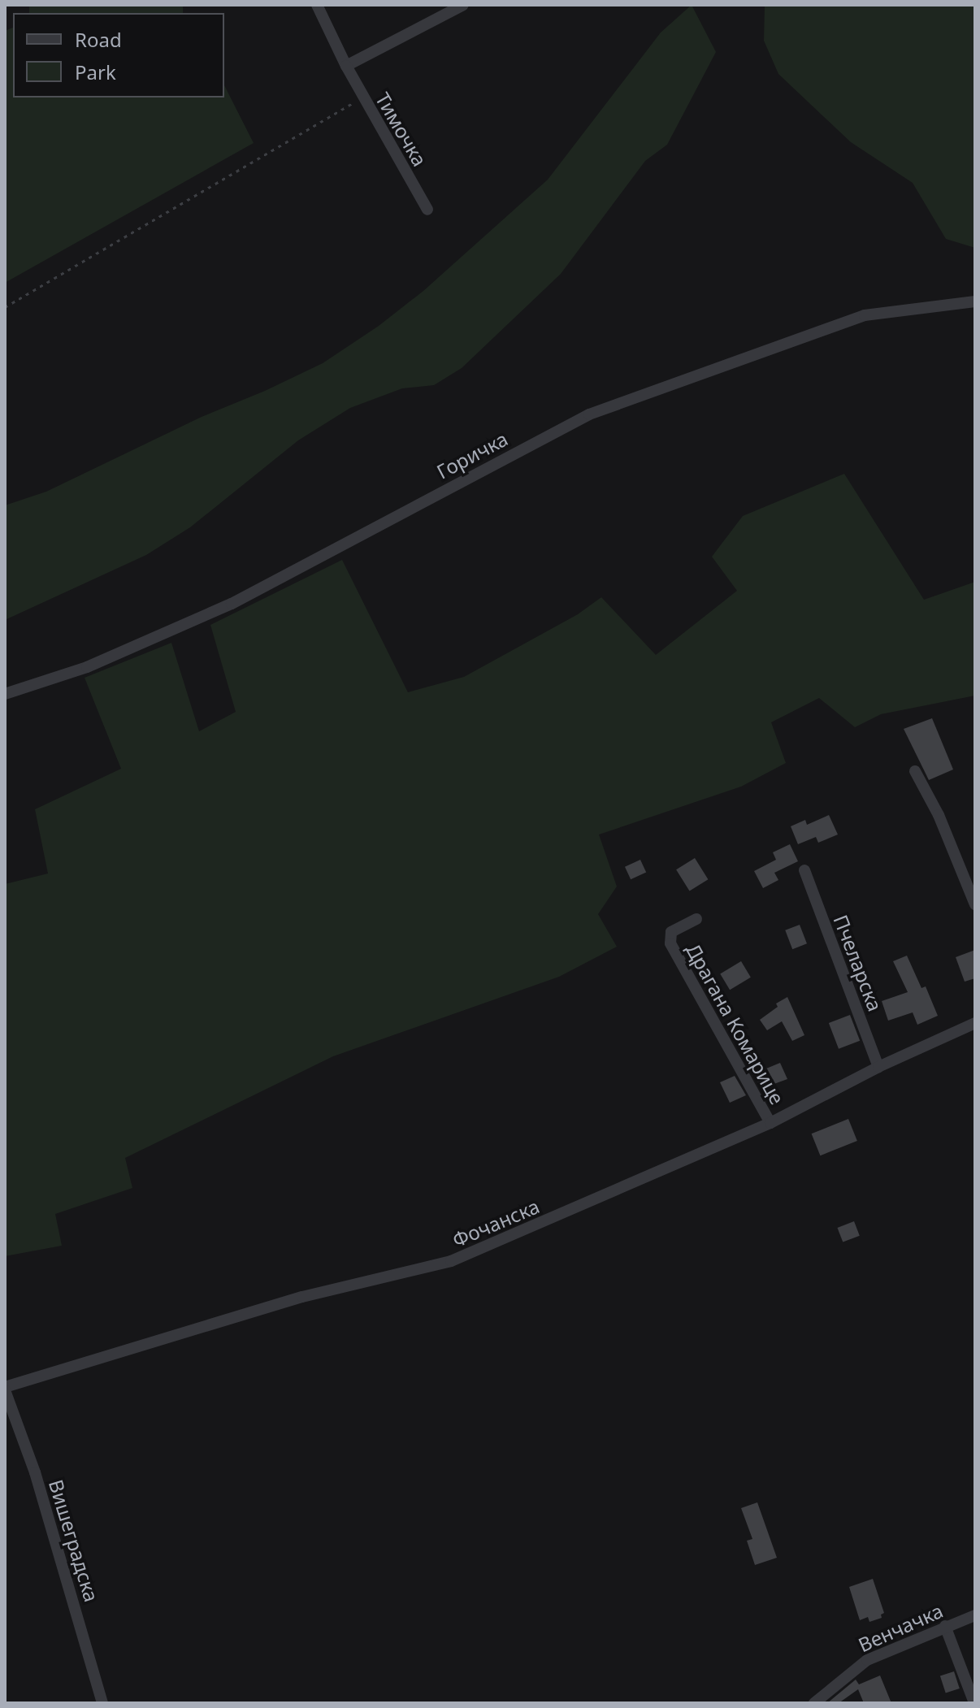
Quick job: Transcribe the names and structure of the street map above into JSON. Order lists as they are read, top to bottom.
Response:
{
  "streets": {
    "street": [
      "Тимочка",
      "Горичка",
      "Пчеларска",
      "Драгана Комарице",
      "Фочанска",
      "Вишеградска",
      "Венчачка"
    ]
  },
  "crossings": [
    ["Пчеларска", "Фочанска"],
    ["Драгана Комарице", "Фочанска"],
    ["Фочанска", "Вишеградска"]
  ],
  "legend": ["Road", "Park"]
}
